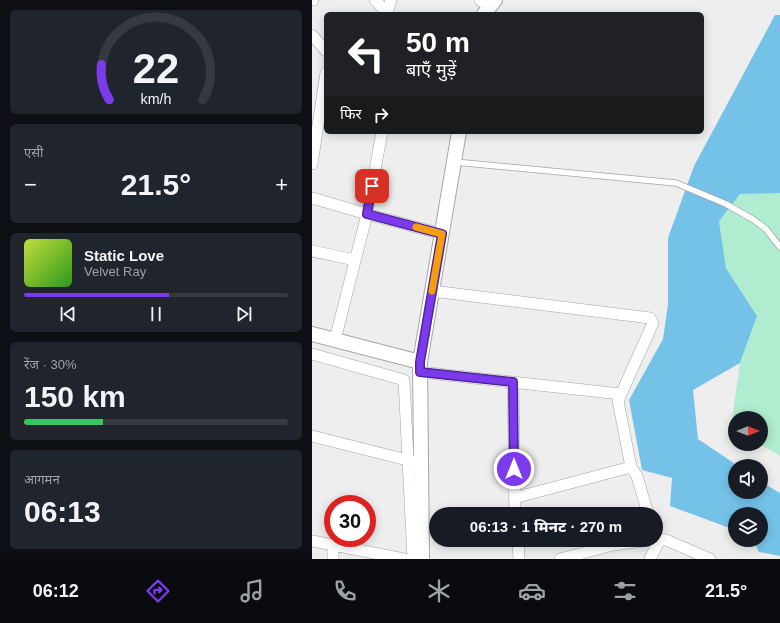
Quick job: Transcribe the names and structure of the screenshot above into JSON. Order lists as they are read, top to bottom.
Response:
{
  "north": "right",
  "page": {
    "turn": ["50 m", "बाएँ मुड़ें"],
    "then": "फिर",
    "tile": [
      "एसी",
      ["रेंज · 30%", "150 km"],
      ["आगमन", "06:13"]
    ],
    "heat": ["−", "21.5°", "+"],
    "song": ["Static Love", "Velvet Ray"],
    "limit": "30",
    "trip": "06:13 · 1 मिनट · 270 m",
    "tabs": ["06:12", "21.5°"],
    "gauge": ["22", "km/h"]
  }
}
